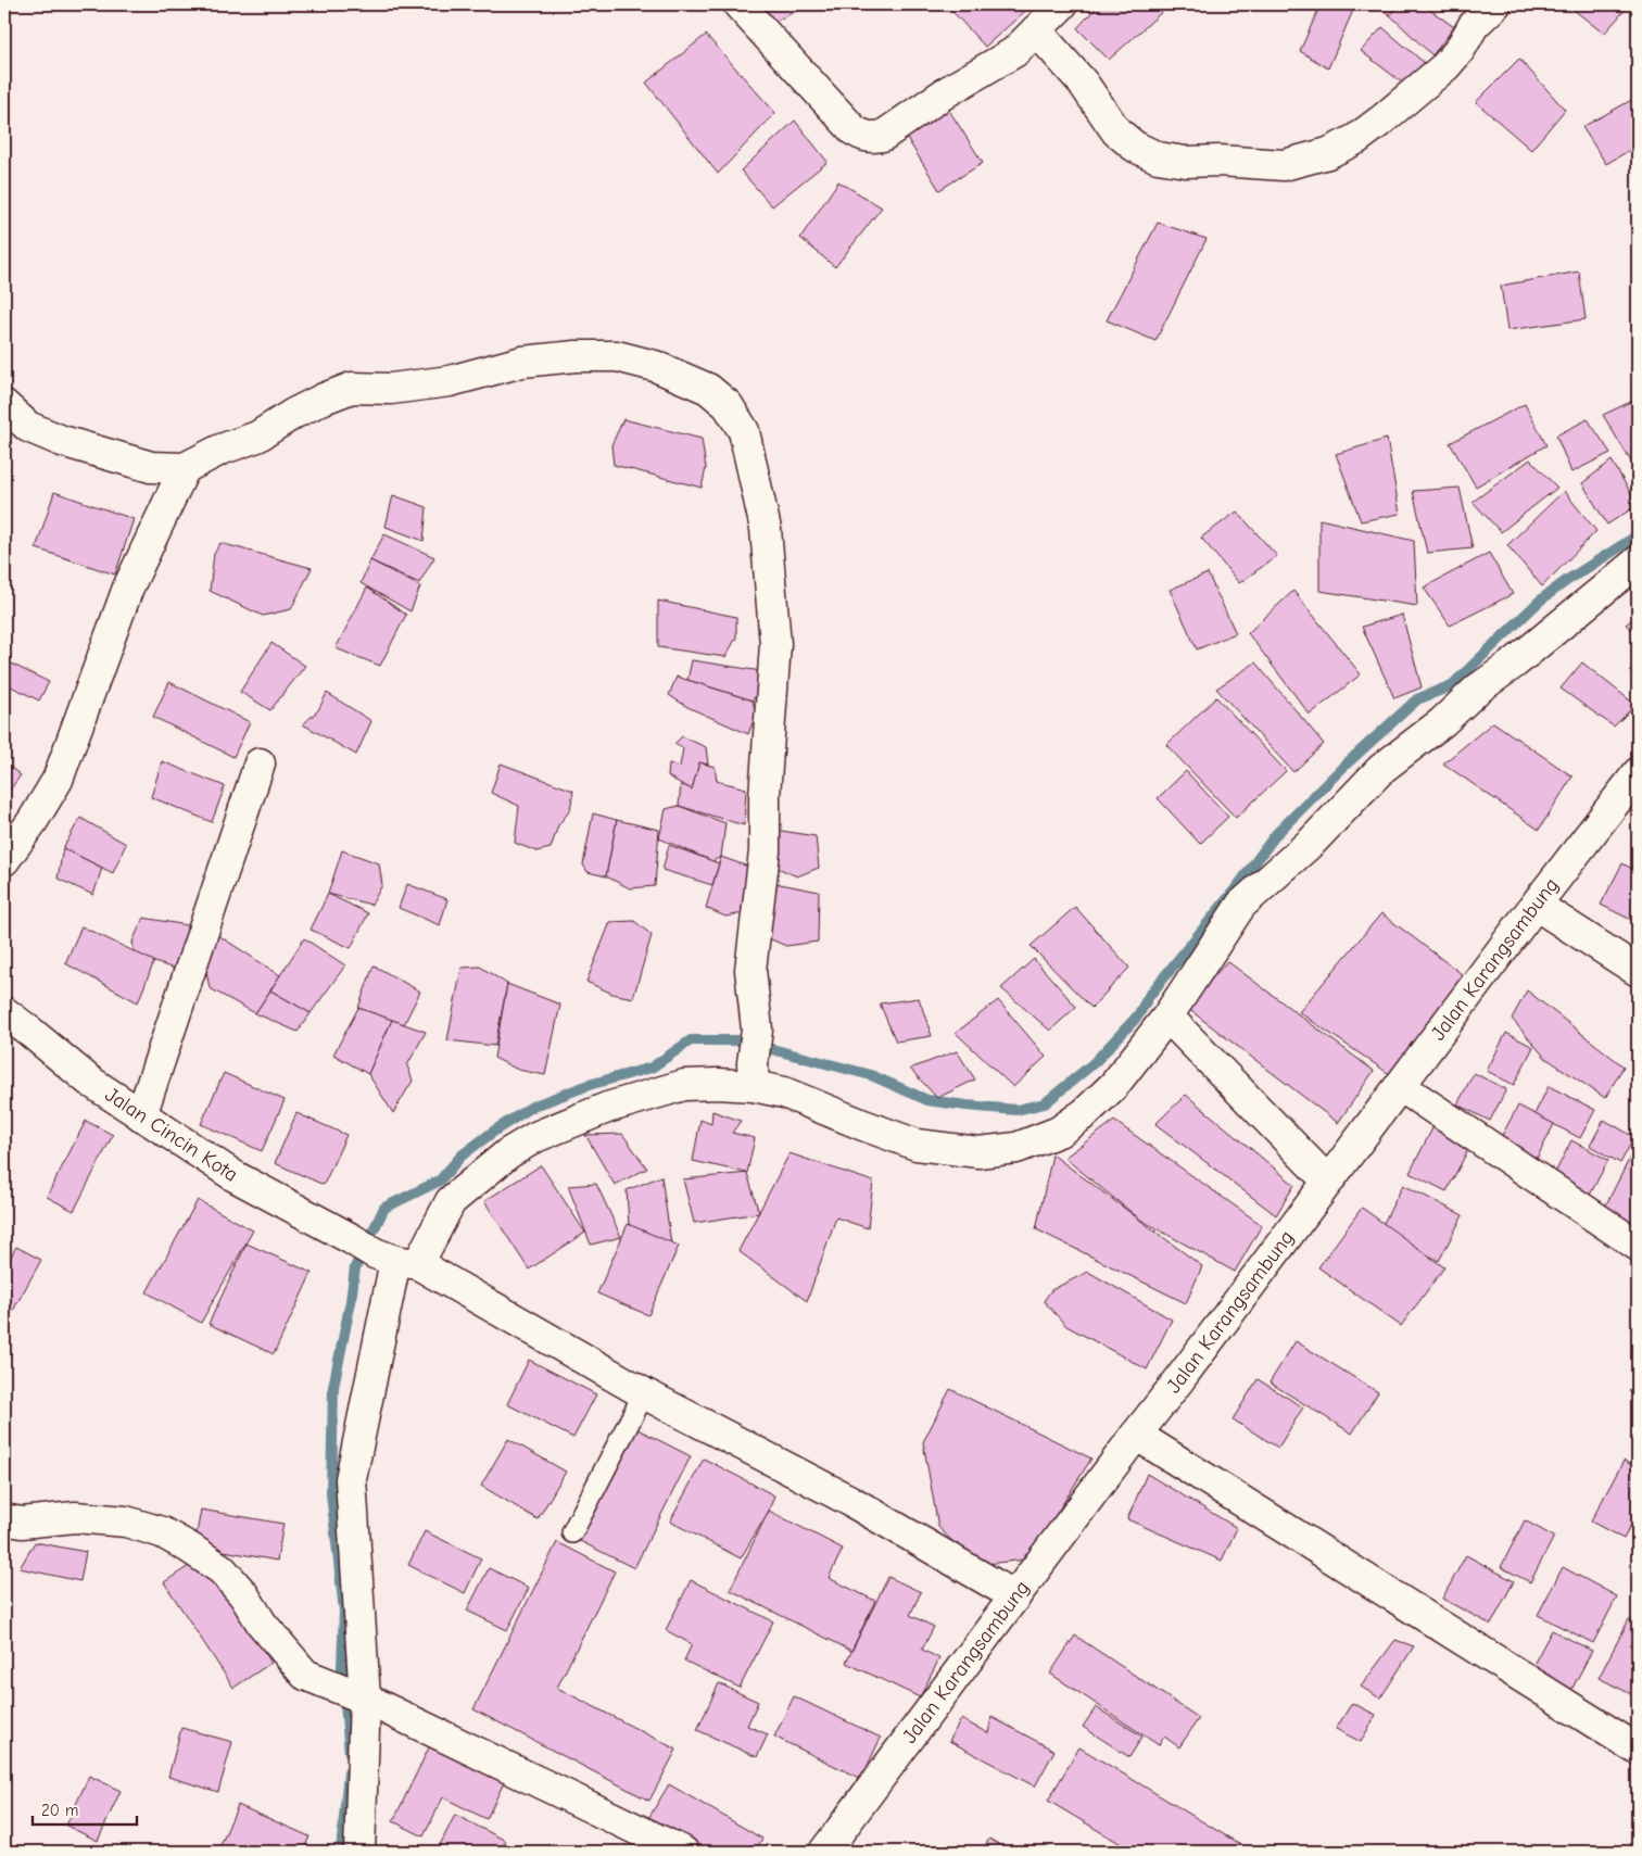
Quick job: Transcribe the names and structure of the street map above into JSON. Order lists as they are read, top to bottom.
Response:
{
  "streets": {
    "street": ["Jalan Karangsambung", "Jalan Cincin Kota"]
  },
  "crossings": [
    ["Jalan Karangsambung", "Jalan Cincin Kota"]
  ],
  "scale_bar": "20 m"
}
